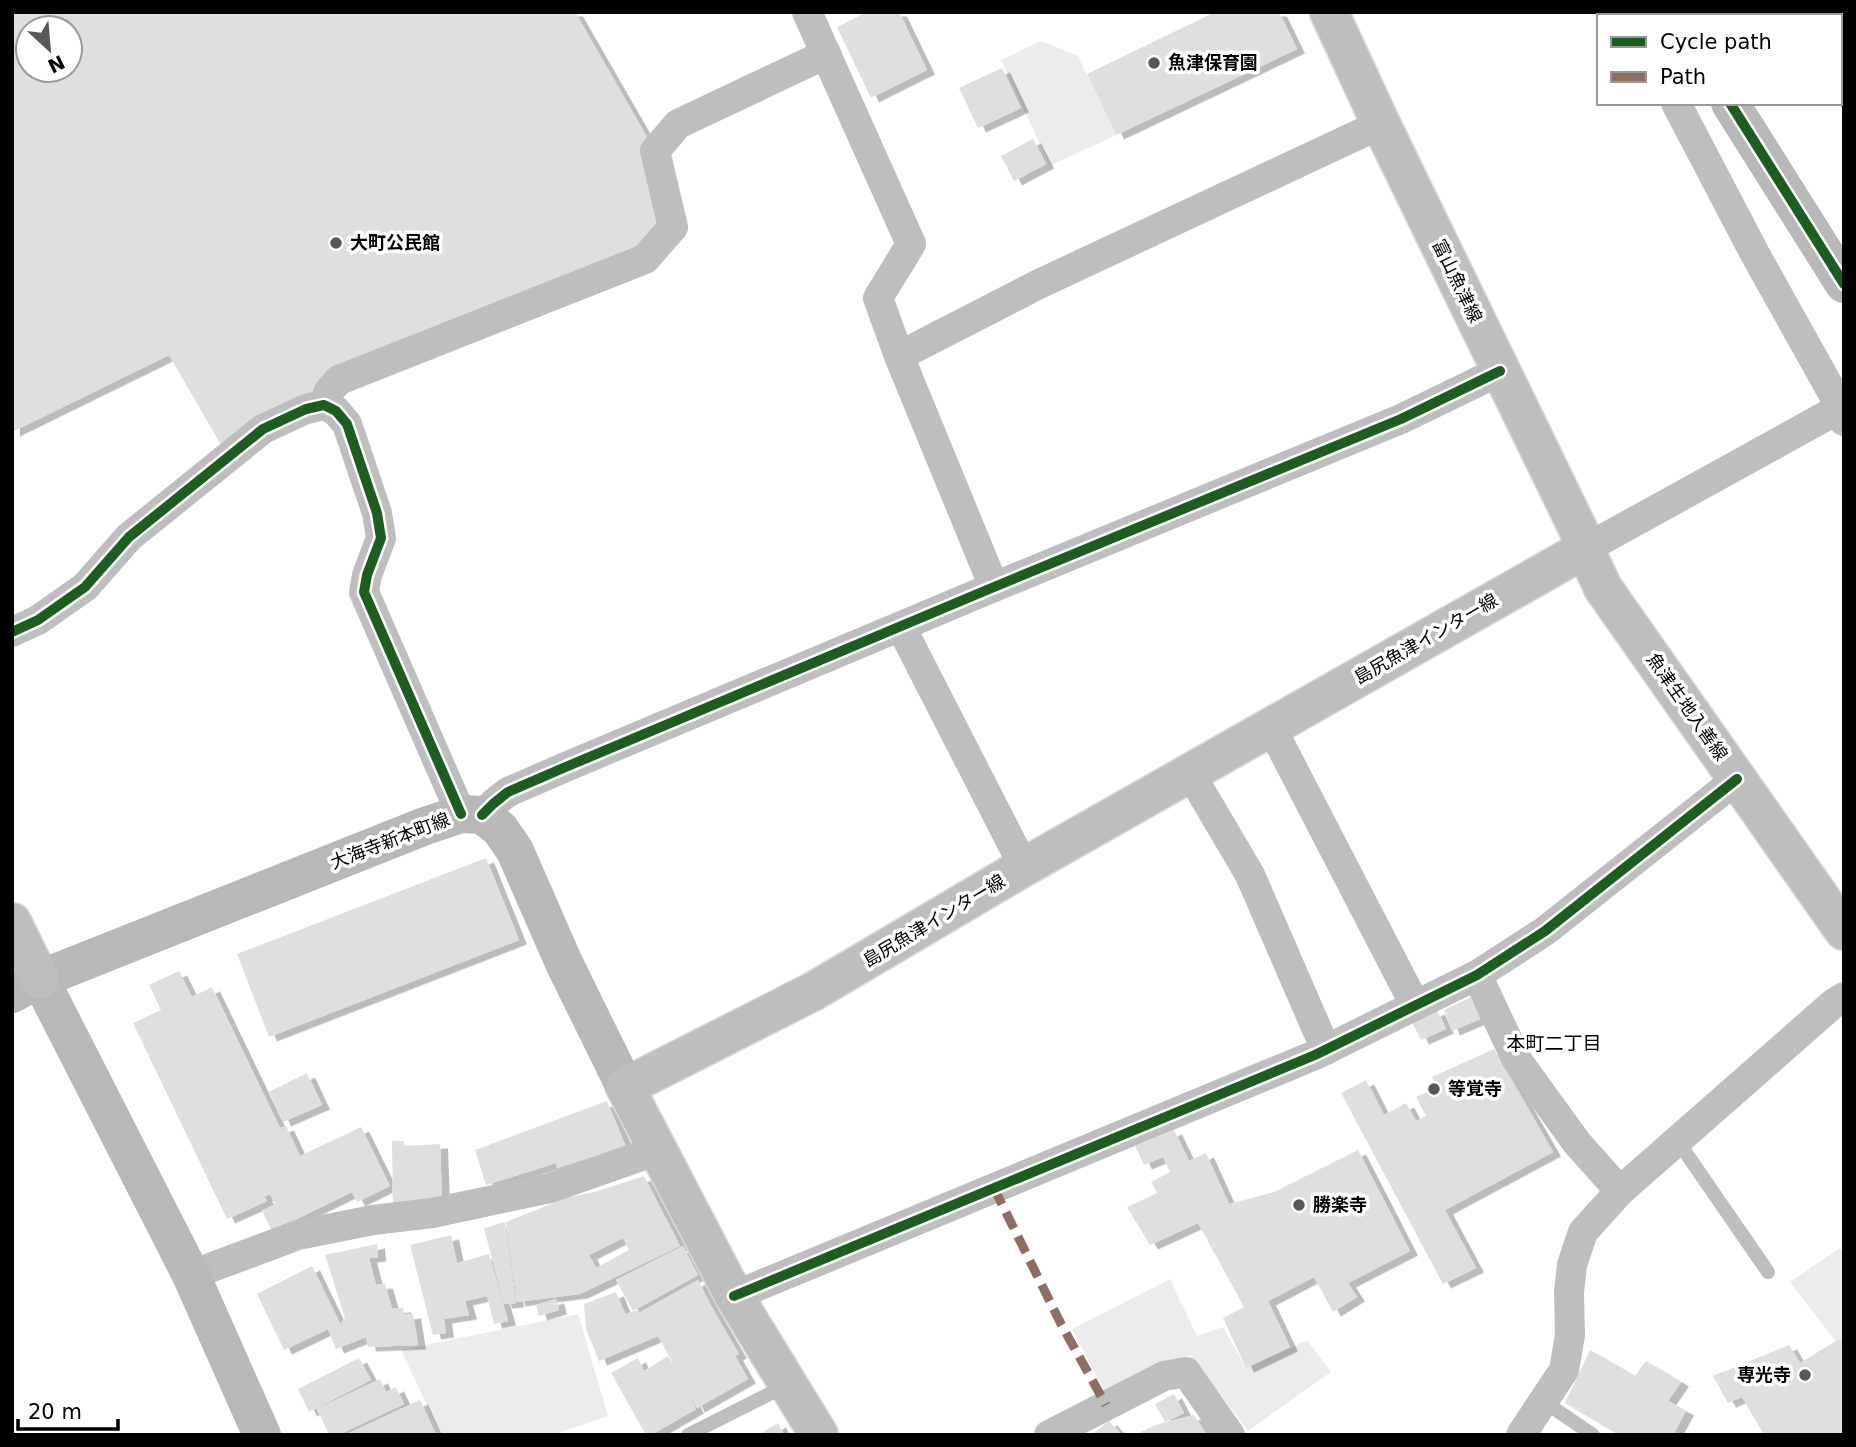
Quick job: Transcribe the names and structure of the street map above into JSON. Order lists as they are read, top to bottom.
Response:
{
  "streets": {
    "main road": [
      "富山魚津線",
      "島尻魚津インター線",
      "魚津生地入善線",
      "大海寺新本町線"
    ]
  },
  "crossings": [
    ["富山魚津線", "島尻魚津インター線"],
    ["富山魚津線", "魚津生地入善線"],
    ["島尻魚津インター線", "魚津生地入善線"]
  ],
  "districts": ["本町二丁目"],
  "places": [
    "魚津保育園",
    "大町公民館",
    "等覚寺",
    "勝楽寺",
    "専光寺"
  ],
  "legend": ["Cycle path", "Path"],
  "scale_bar": "20 m",
  "north": "bottom right"
}
